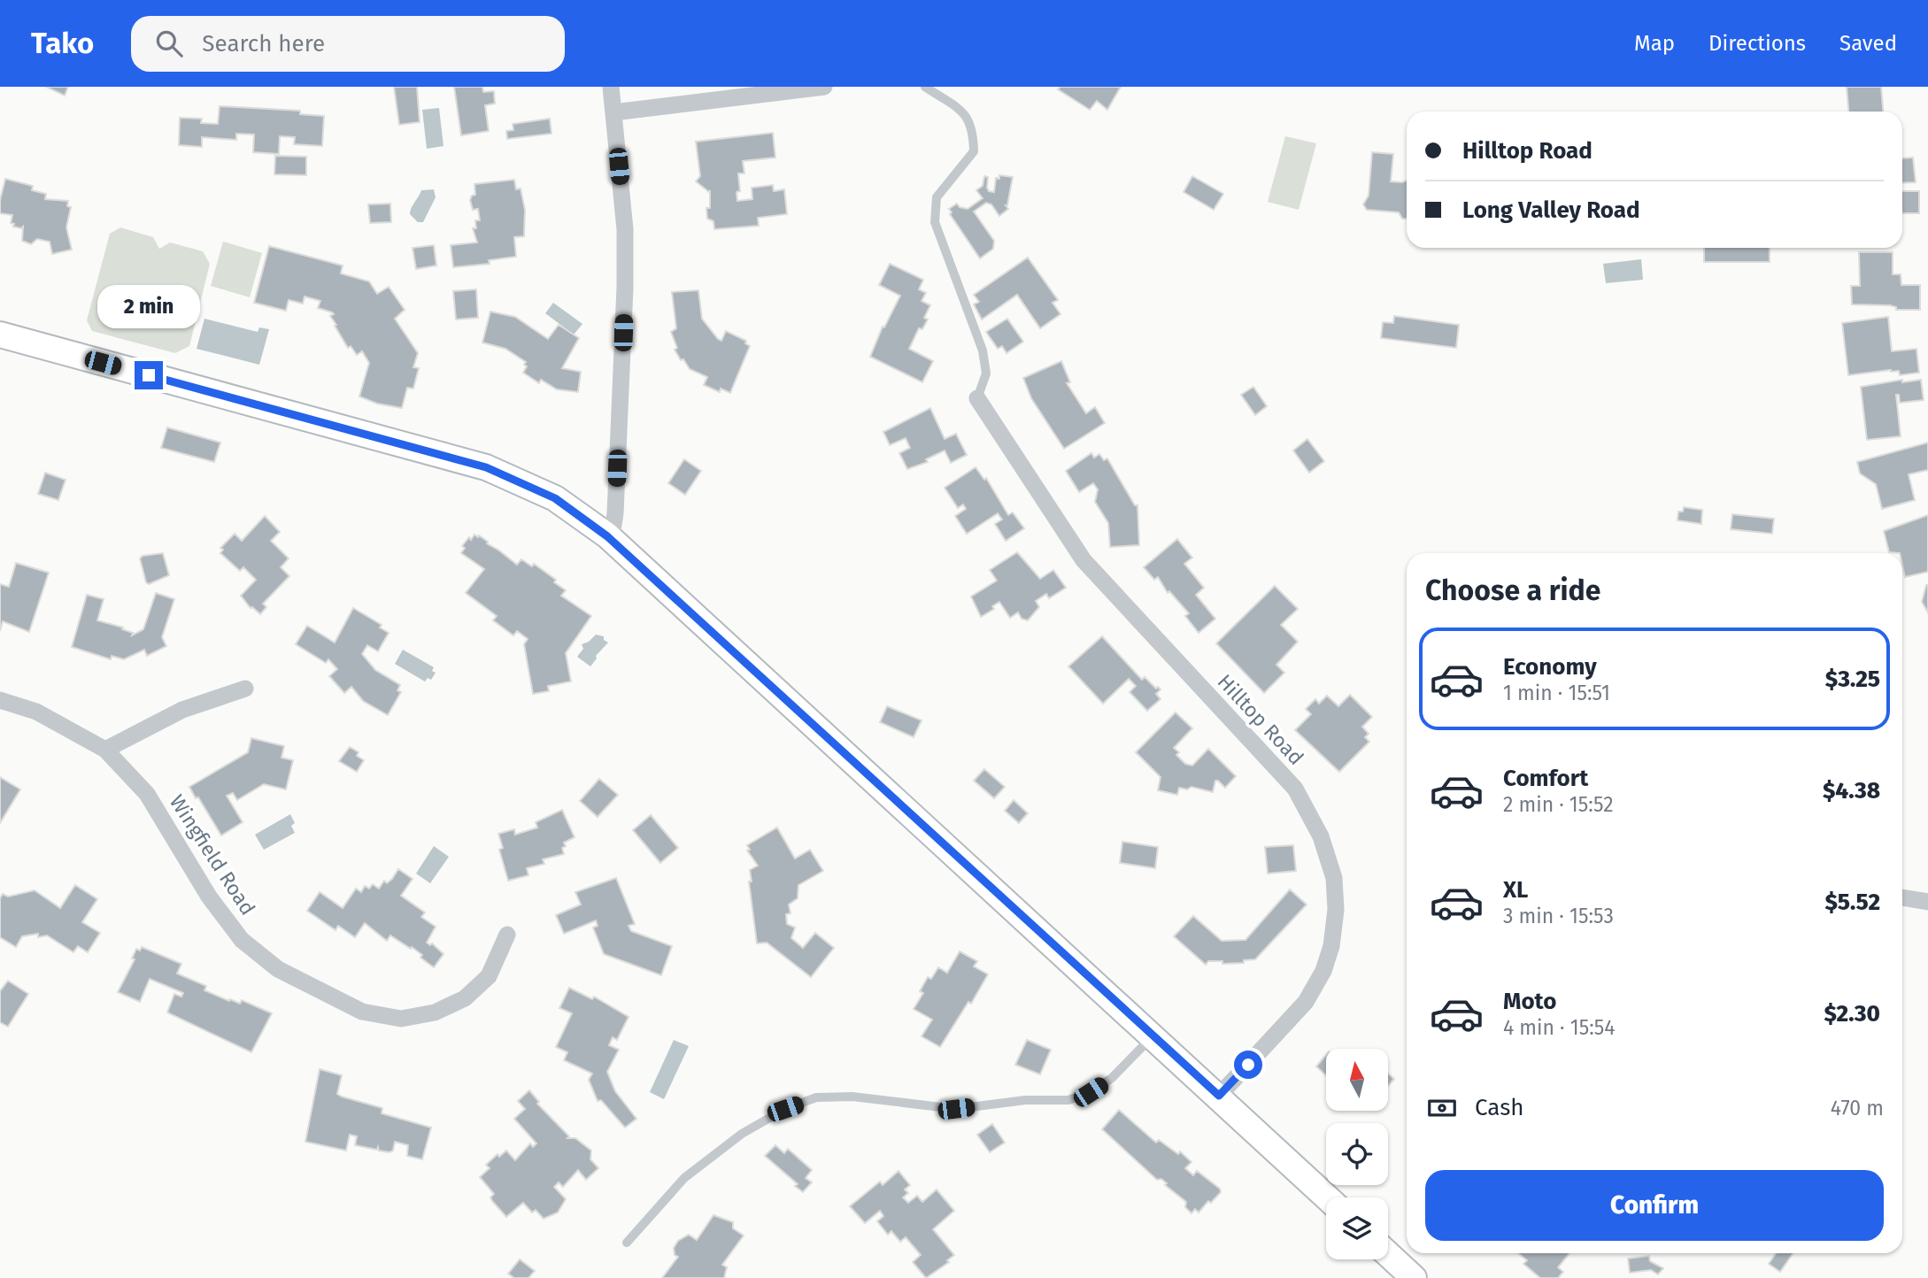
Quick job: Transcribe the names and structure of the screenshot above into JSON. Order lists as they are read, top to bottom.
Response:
{
  "streets": {
    "street": ["Hilltop Road", "Wingfield Road"]
  },
  "north": "top",
  "page": {
    "header": "Tako",
    "search": "Search here",
    "nav": ["Map", "Directions", "Saved"],
    "banner": ["Hilltop Road", "Long Valley Road"],
    "bubble": "2 min",
    "heading": "Choose a ride",
    "list": [
      {
        "name": "Economy",
        "note": "1 min · 15:51",
        "value": "$3.25"
      },
      {
        "name": "Comfort",
        "note": "2 min · 15:52",
        "value": "$4.38"
      },
      {
        "name": "XL",
        "note": "3 min · 15:53",
        "value": "$5.52"
      },
      {
        "name": "Moto",
        "note": "4 min · 15:54",
        "value": "$2.30"
      }
    ],
    "pay": ["Cash", "470 m"],
    "buttons": "Confirm"
  }
}
